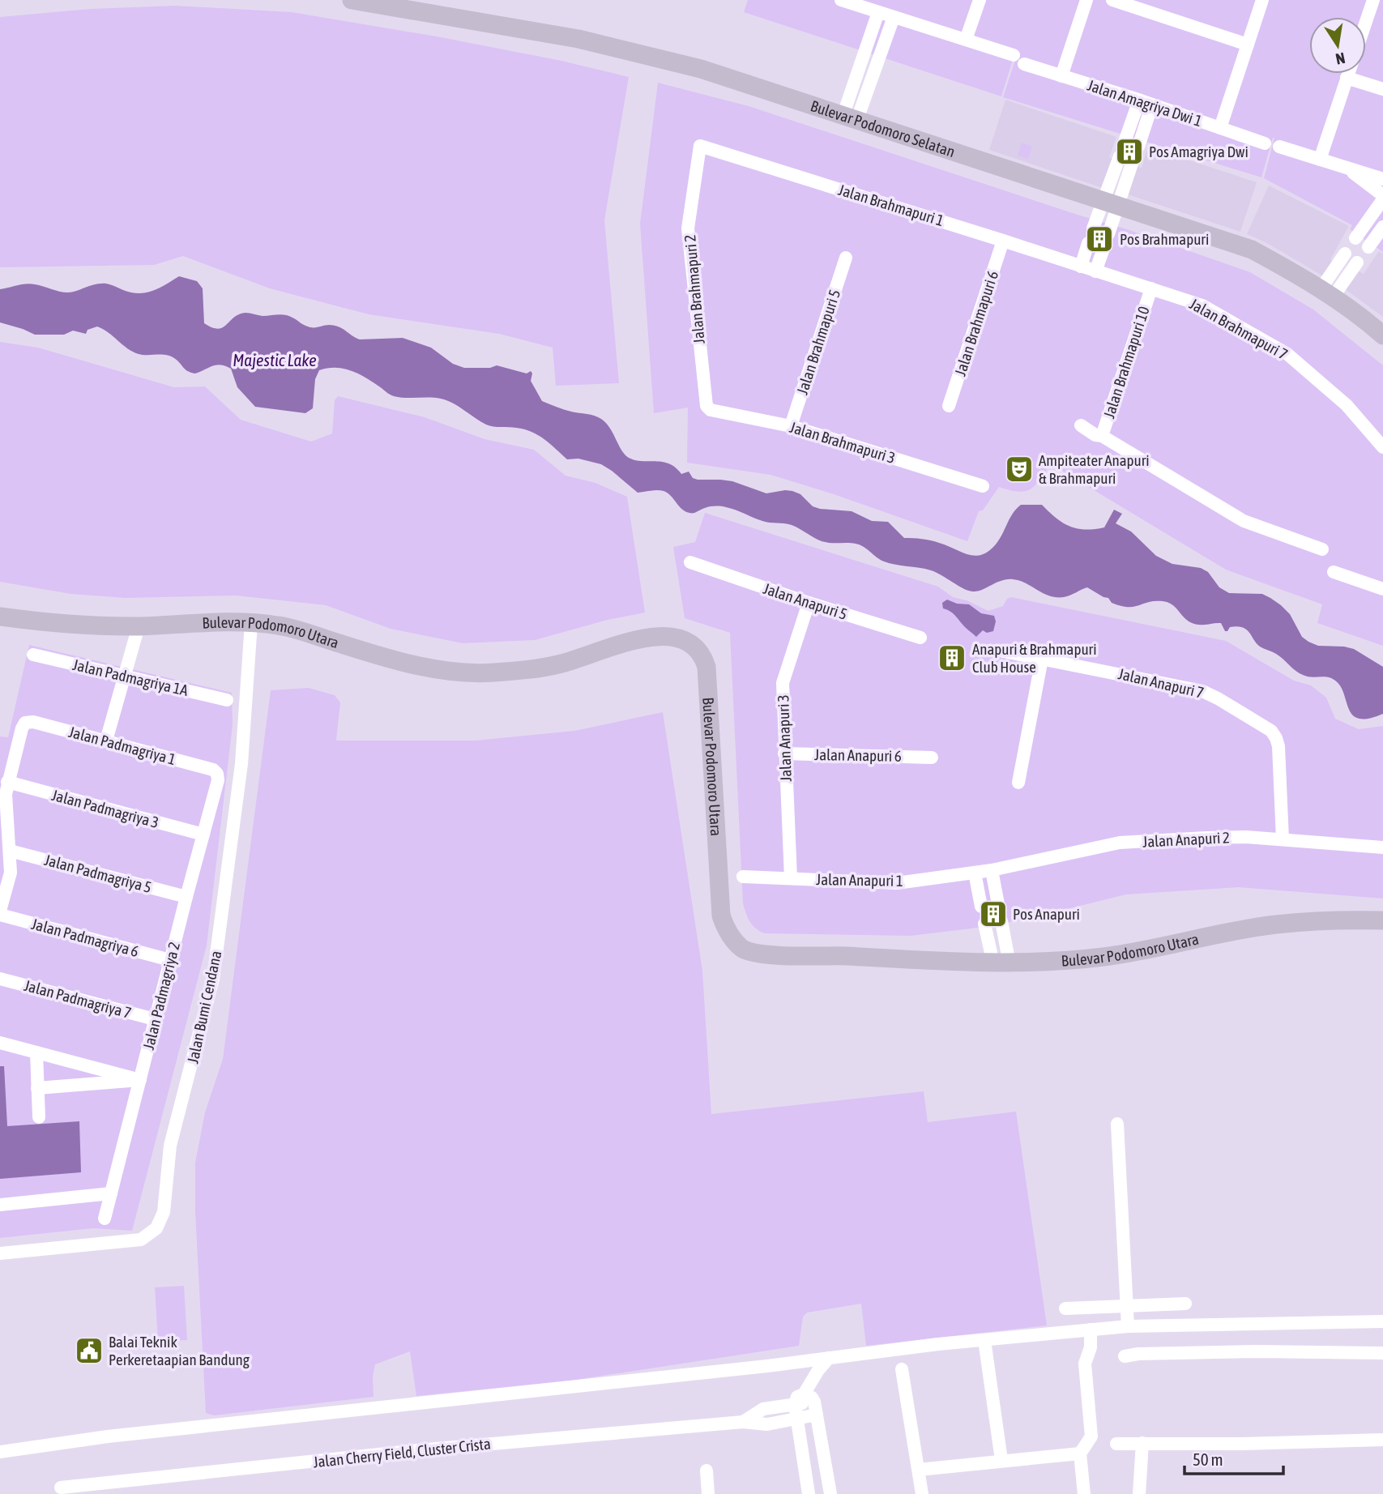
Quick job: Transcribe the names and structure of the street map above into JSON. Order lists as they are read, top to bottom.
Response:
{
  "streets": {
    "street": [
      "Jalan Amagriya Dwi 1",
      "Bulevar Podomoro Selatan",
      "Jalan Brahmapuri 1",
      "Jalan Brahmapuri 2",
      "Jalan Brahmapuri 6",
      "Jalan Brahmapuri 7",
      "Jalan Brahmapuri 5",
      "Jalan Brahmapuri 10",
      "Jalan Brahmapuri 3",
      "Jalan Anapuri 5",
      "Bulevar Podomoro Utara",
      "Jalan Padmagriya 1A",
      "Jalan Anapuri 7",
      "Jalan Anapuri 3",
      "Jalan Padmagriya 1",
      "Jalan Anapuri 6",
      "Jalan Padmagriya 3",
      "Jalan Anapuri 2",
      "Jalan Padmagriya 5",
      "Jalan Anapuri 1",
      "Jalan Padmagriya 6",
      "Jalan Padmagriya 2",
      "Jalan Padmagriya 7",
      "Jalan Bumi Cendana",
      "Jalan Cherry Field, Cluster Crista"
    ]
  },
  "crossings": [
    ["Jalan Brahmapuri 1", "Jalan Brahmapuri 2"],
    ["Jalan Brahmapuri 1", "Jalan Brahmapuri 6"],
    ["Jalan Brahmapuri 1", "Jalan Brahmapuri 7"],
    ["Jalan Brahmapuri 2", "Jalan Brahmapuri 3"],
    ["Jalan Brahmapuri 7", "Jalan Brahmapuri 10"],
    ["Jalan Brahmapuri 5", "Jalan Brahmapuri 3"],
    ["Jalan Anapuri 5", "Jalan Anapuri 3"],
    ["Bulevar Podomoro Utara", "Jalan Bumi Cendana"],
    ["Jalan Anapuri 7", "Jalan Anapuri 2"],
    ["Jalan Anapuri 3", "Jalan Anapuri 6"],
    ["Jalan Anapuri 3", "Jalan Anapuri 1"],
    ["Jalan Padmagriya 1", "Jalan Padmagriya 3"],
    ["Jalan Padmagriya 1", "Jalan Padmagriya 2"],
    ["Jalan Padmagriya 3", "Jalan Padmagriya 2"],
    ["Jalan Anapuri 2", "Jalan Anapuri 1"],
    ["Jalan Padmagriya 5", "Jalan Padmagriya 2"],
    ["Jalan Padmagriya 6", "Jalan Padmagriya 2"],
    ["Jalan Padmagriya 2", "Jalan Padmagriya 7"]
  ],
  "water": ["Majestic Lake"],
  "places": {
    "building": [
      "Pos Amagriya Dwi",
      "Pos Brahmapuri",
      "Anapuri & Brahmapuri Club House",
      "Pos Anapuri"
    ],
    "theatre": ["Ampiteater Anapuri & Brahmapuri"],
    "public building": ["Balai Teknik Perkeretaapian Bandung"]
  },
  "scale_bar": "50 m",
  "north": "bottom"
}
